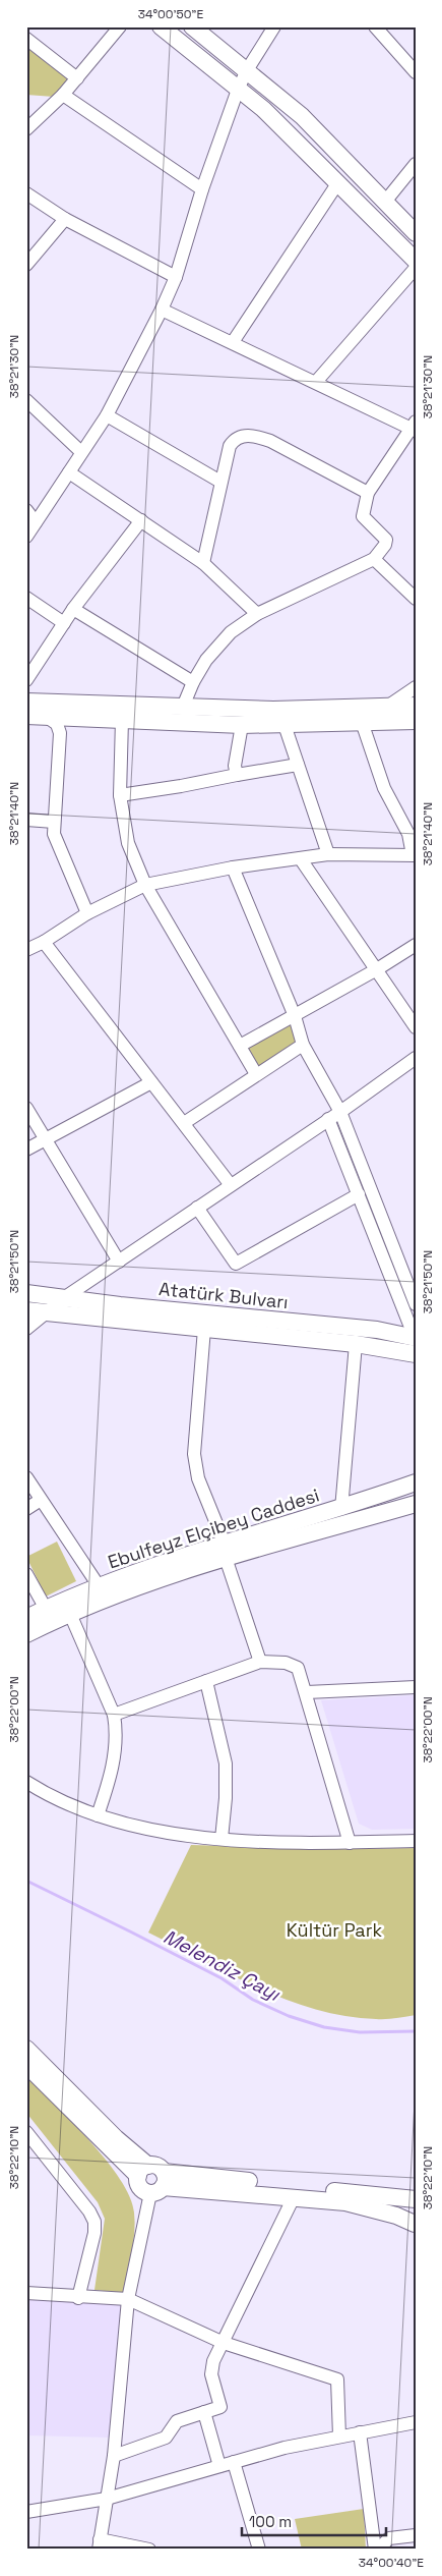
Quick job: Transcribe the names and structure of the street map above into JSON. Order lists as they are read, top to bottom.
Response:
{
  "streets": {
    "main road": ["Atatürk Bulvarı", "Ebulfeyz Elçibey Caddesi"]
  },
  "water": ["Melendiz Çayı"],
  "parks": ["Kültür Park"],
  "scale_bar": "100 m",
  "coordinates": [
    "34°00'50\"E",
    "38°21'30\"N",
    "38°21'40\"N",
    "38°21'50\"N",
    "38°22'00\"N",
    "38°22'10\"N",
    "34°00'40\"E"
  ]
}
